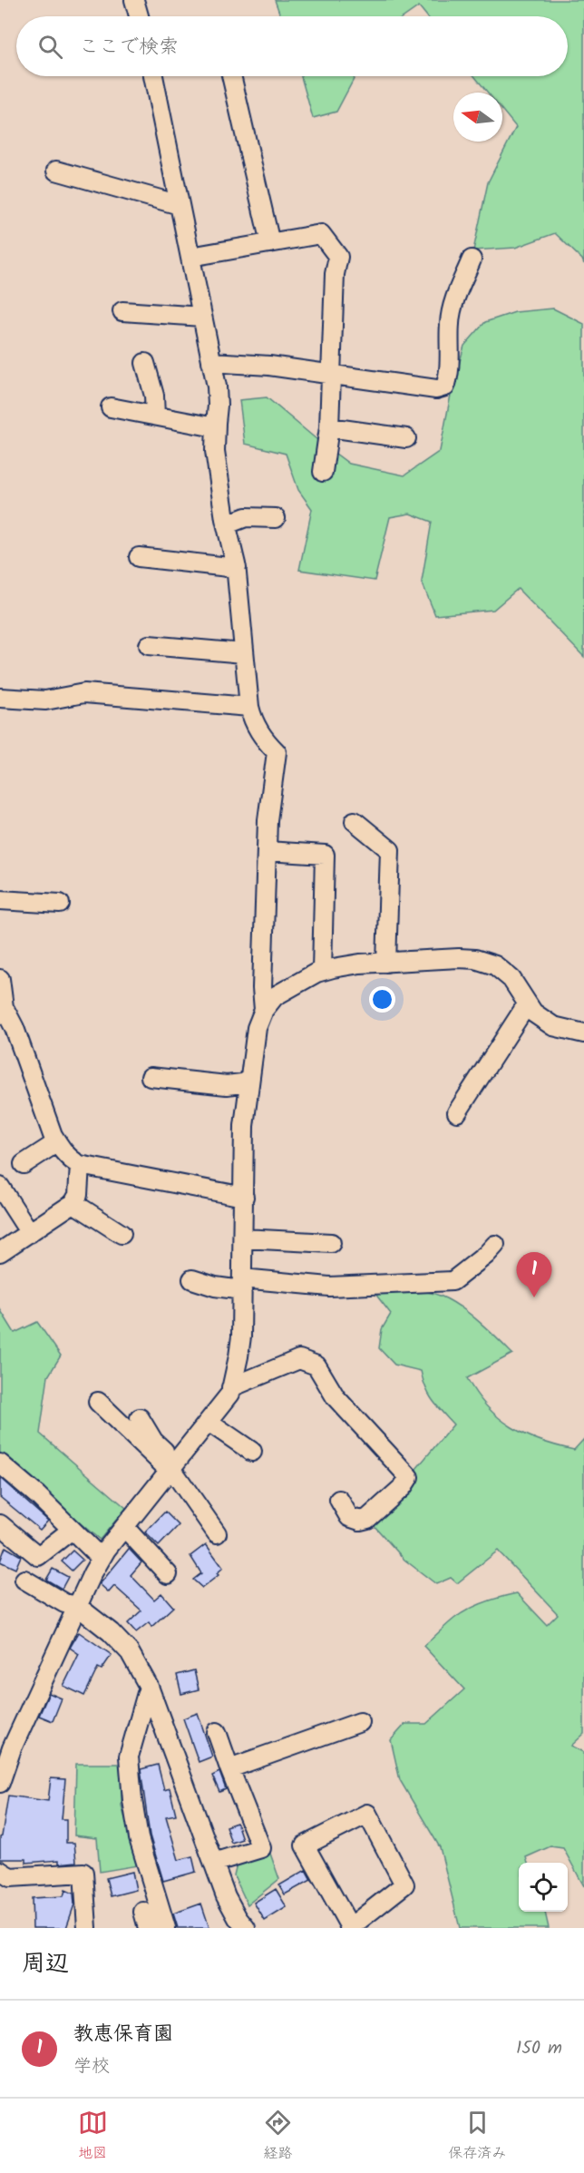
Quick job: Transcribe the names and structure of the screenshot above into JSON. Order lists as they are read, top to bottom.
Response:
{
  "north": "left",
  "page": {
    "search": "ここで検索",
    "pins": "1",
    "heading": "周辺",
    "list": [
      {
        "mark": "1",
        "name": "教恵保育園",
        "note": "学校",
        "value": "150 m"
      }
    ],
    "nav": ["地図", "経路", "保存済み"]
  }
}
